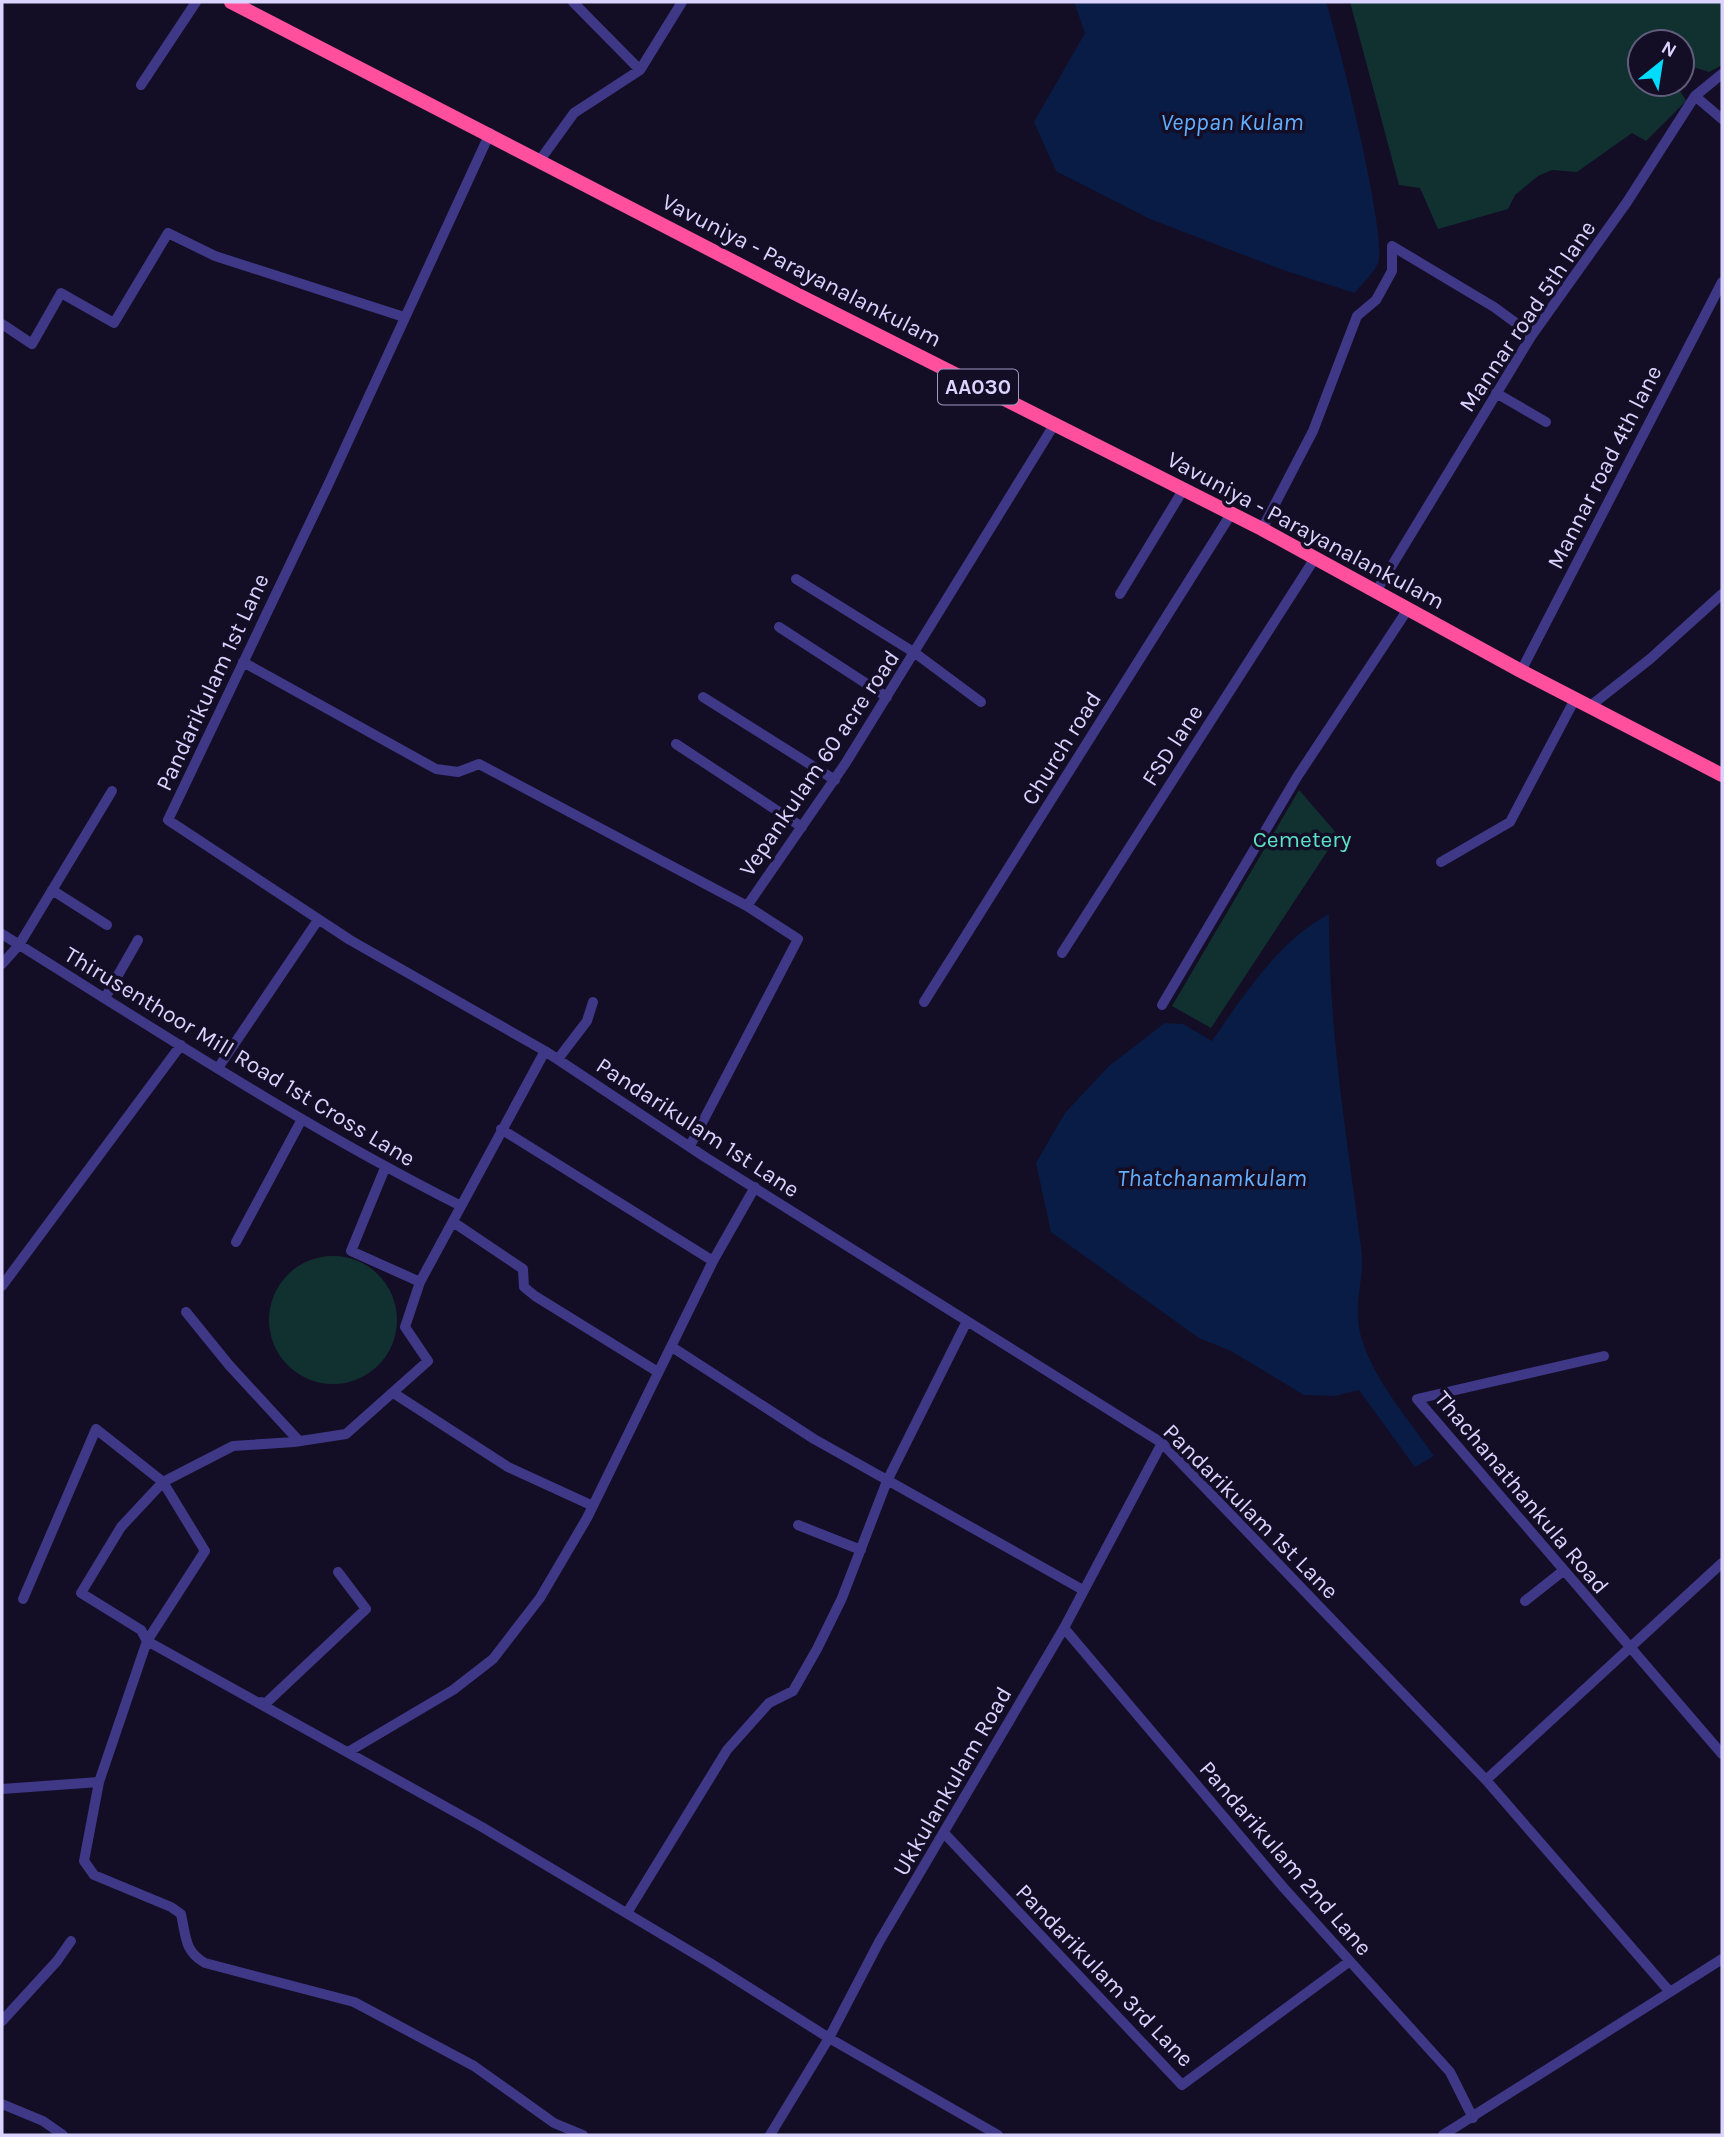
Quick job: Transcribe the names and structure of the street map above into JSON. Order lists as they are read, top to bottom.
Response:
{
  "streets": {
    "highway": ["Vavuniya - Parayanalankulam", "AA030"],
    "street": [
      "Mannar road 5th lane",
      "Mannar road 4th lane",
      "Pandarikulam 1st Lane",
      "FSD lane",
      "Church road",
      "Vepankulam 60 acre road",
      "Thirusenthoor Mill Road 1st Cross Lane",
      "Thachanathankula Road",
      "Ukkulankulam Road",
      "Pandarikulam 2nd Lane",
      "Pandarikulam 3rd Lane"
    ]
  },
  "crossings": [
    ["Vavuniya - Parayanalankulam", "Mannar road 5th lane"],
    ["Vavuniya - Parayanalankulam", "Mannar road 4th lane"],
    ["Vavuniya - Parayanalankulam", "Pandarikulam 1st Lane"],
    ["Vavuniya - Parayanalankulam", "FSD lane"],
    ["Vavuniya - Parayanalankulam", "Church road"],
    ["Vavuniya - Parayanalankulam", "Vepankulam 60 acre road"],
    ["Pandarikulam 1st Lane", "Vepankulam 60 acre road"],
    ["Pandarikulam 1st Lane", "Ukkulankulam Road"],
    ["Ukkulankulam Road", "Pandarikulam 2nd Lane"],
    ["Ukkulankulam Road", "Pandarikulam 3rd Lane"],
    ["Pandarikulam 2nd Lane", "Pandarikulam 3rd Lane"]
  ],
  "water": ["Veppan Kulam", "Thatchanamkulam"],
  "parks": ["Cemetery"],
  "north": "top right"
}
